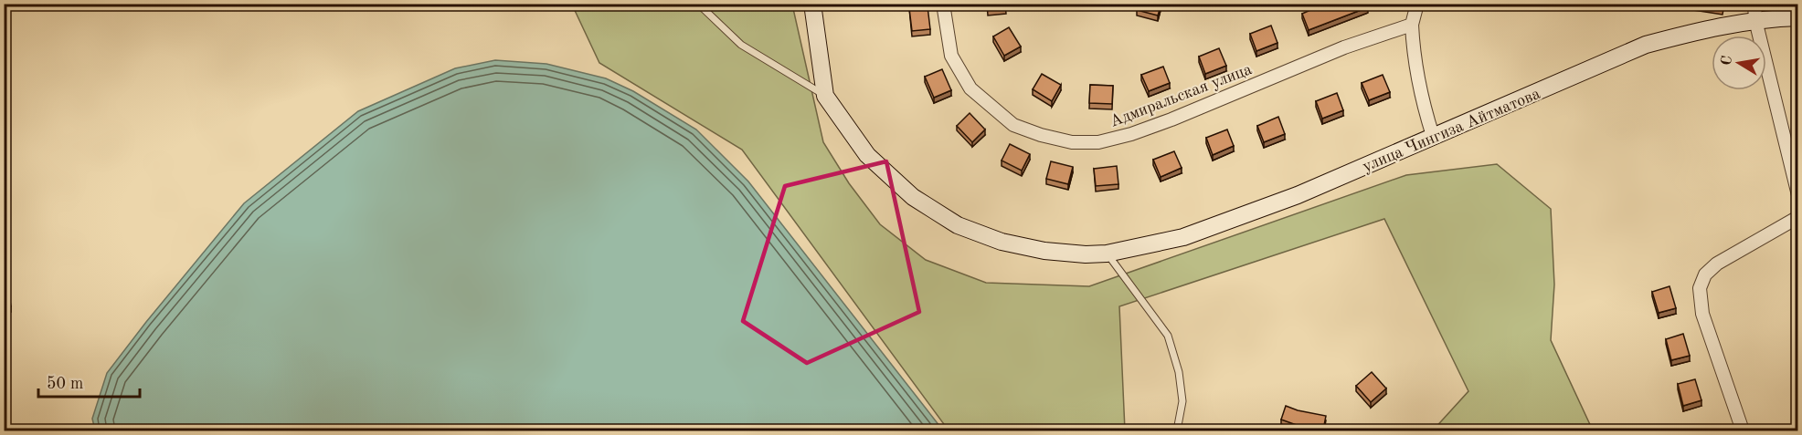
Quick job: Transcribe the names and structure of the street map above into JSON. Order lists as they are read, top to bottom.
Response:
{
  "streets": {
    "street": ["Адмиральская улица", "улица Чингиза Айтматова"]
  },
  "scale_bar": "50 m",
  "north": "left"
}
